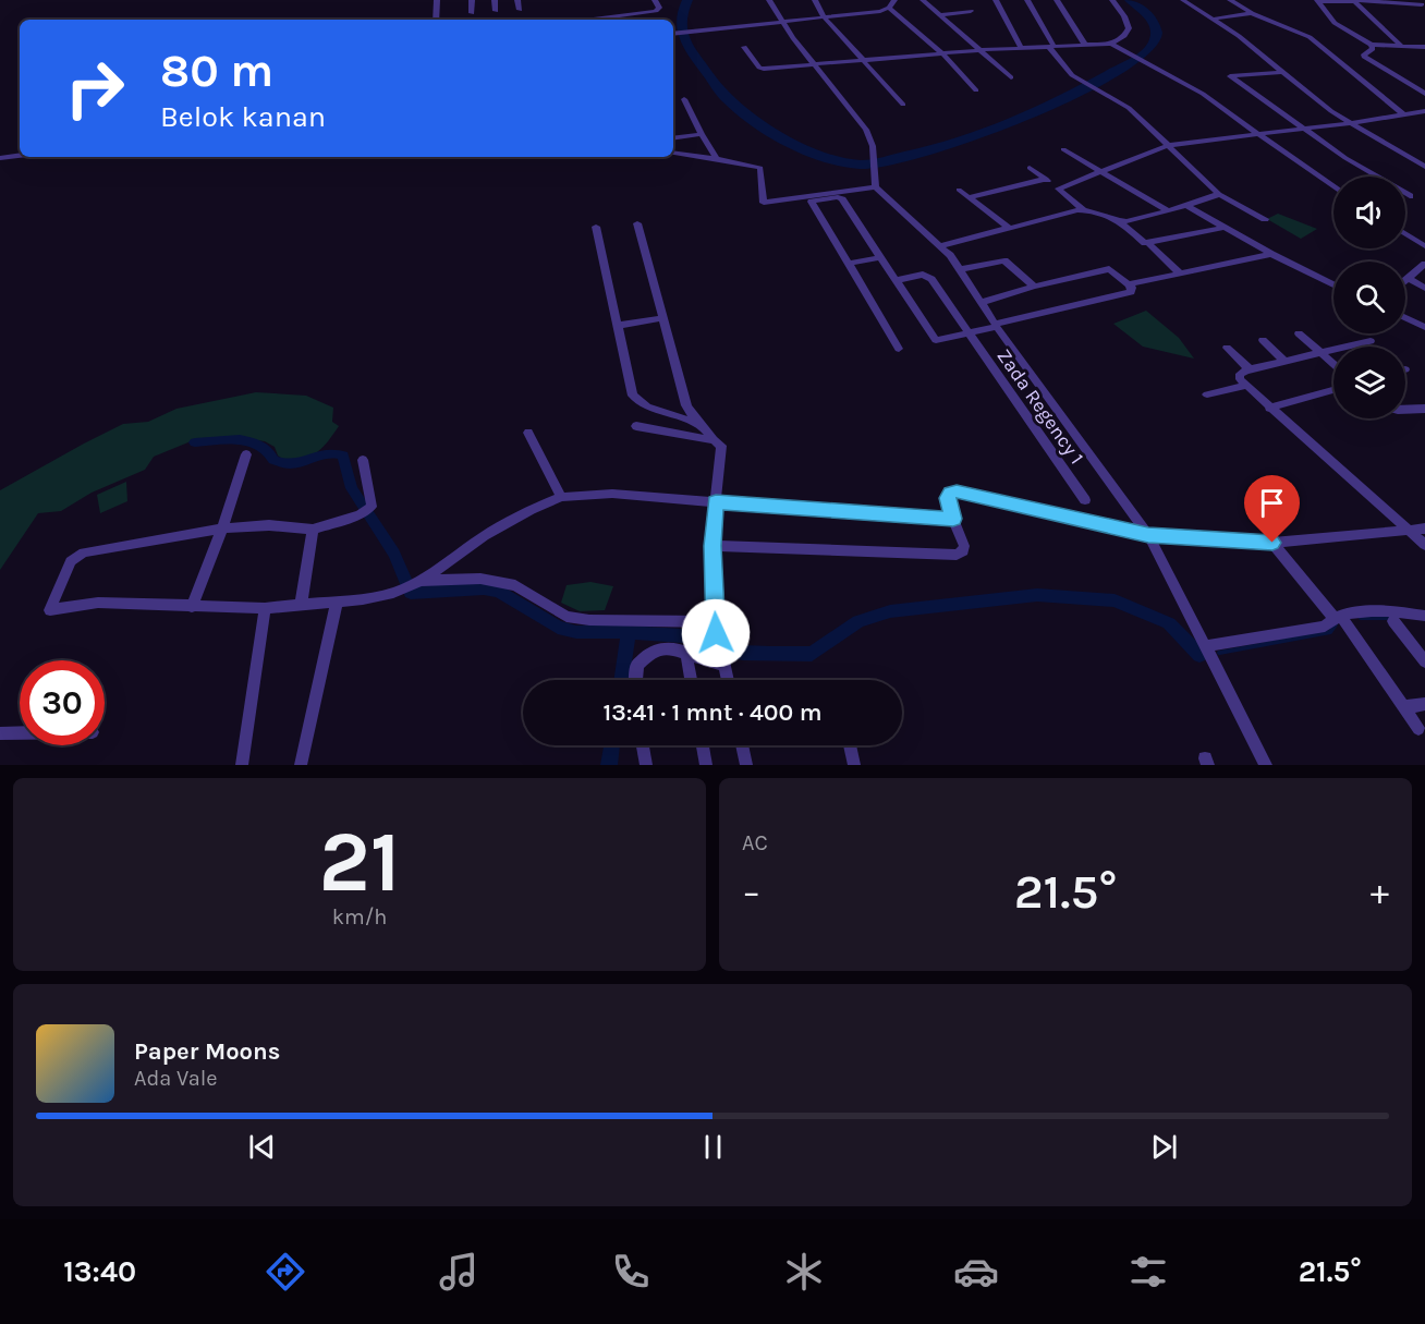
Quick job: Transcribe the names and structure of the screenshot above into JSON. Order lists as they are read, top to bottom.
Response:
{
  "streets": {
    "street": ["Zada Regency 1"]
  },
  "page": {
    "turn": ["80 m", "Belok kanan"],
    "limit": "30",
    "trip": "13:41 · 1 mnt · 400 m",
    "tile": [
      ["21", "km/h"],
      "AC"
    ],
    "heat": ["−", "21.5°", "+"],
    "song": ["Paper Moons", "Ada Vale"],
    "tabs": ["13:40", "21.5°"]
  }
}
